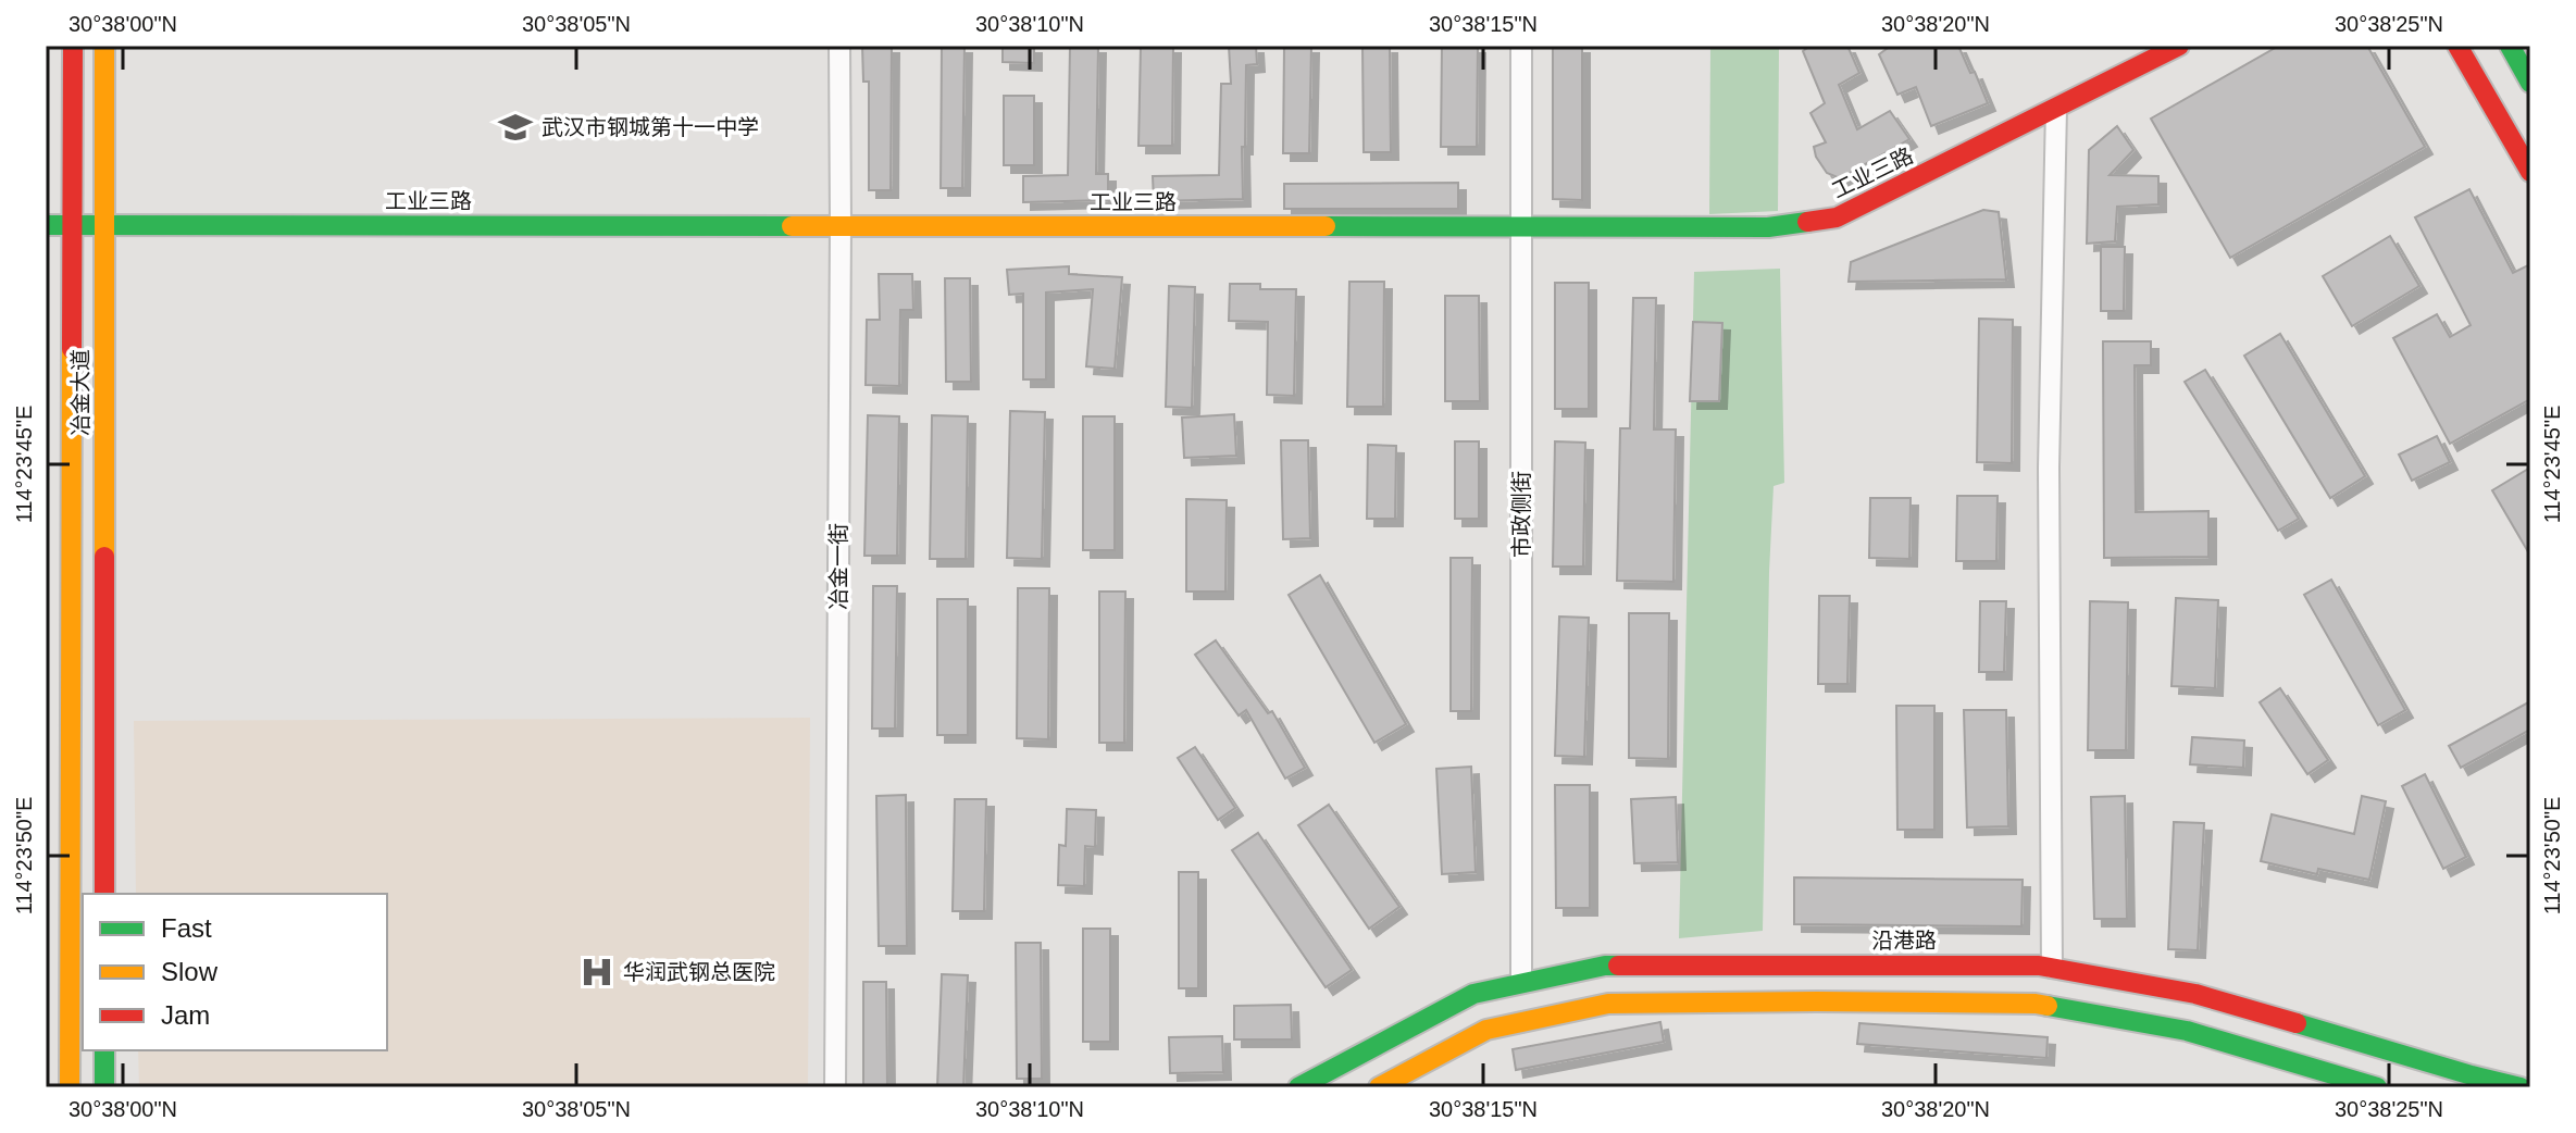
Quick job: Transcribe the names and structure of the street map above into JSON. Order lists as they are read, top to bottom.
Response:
{
  "streets": {
    "main road": ["工业三路", "冶金大道", "沿港路"],
    "street": ["市政侧街", "冶金一街"]
  },
  "crossings": [
    ["工业三路", "冶金大道"],
    ["工业三路", "市政侧街"],
    ["工业三路", "冶金一街"],
    ["市政侧街", "沿港路"]
  ],
  "places": {
    "school or university": ["武汉市钢城第十一中学"],
    "hospital": ["华润武钢总医院"]
  },
  "legend": ["Fast", "Slow", "Jam"],
  "coordinates": [
    "30°38'00\"N",
    "30°38'05\"N",
    "30°38'10\"N",
    "30°38'15\"N",
    "30°38'20\"N",
    "30°38'25\"N",
    "114°23'45\"E",
    "114°23'50\"E"
  ]
}
